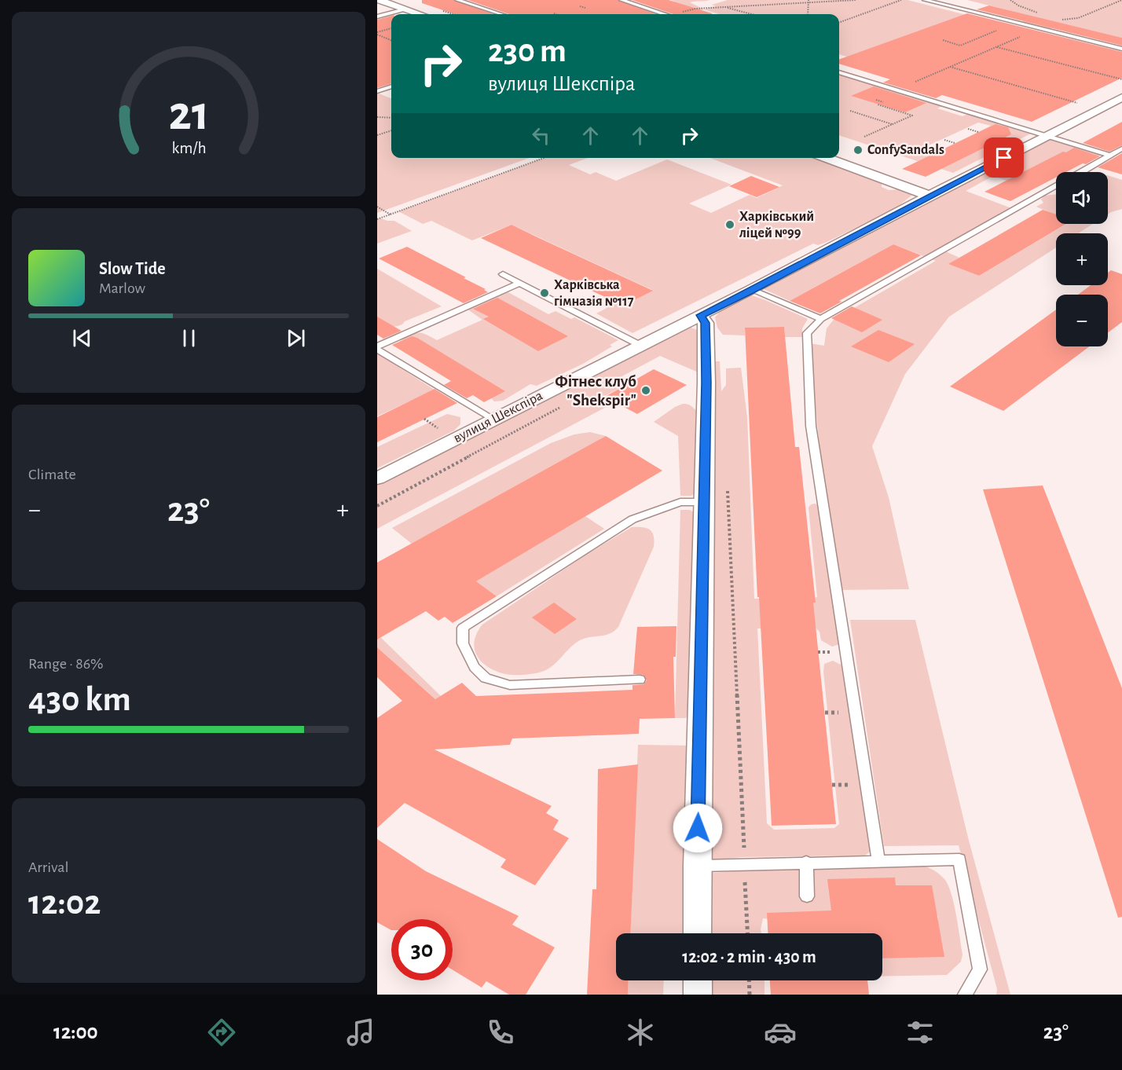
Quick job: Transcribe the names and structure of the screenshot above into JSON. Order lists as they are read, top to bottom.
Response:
{
  "streets": {
    "street": ["вулиця Шекспіра"]
  },
  "places": [
    "ConfySandals",
    "Харківський ліцей №99",
    "Харківська гімназія №117",
    "Фітнес клуб \"Shekspir\""
  ],
  "page": {
    "turn": ["230 m", "вулиця Шекспіра"],
    "map_buttons": ["+", "−"],
    "song": ["Slow Tide", "Marlow"],
    "tile": [
      "Climate",
      ["Range · 86%", "430 km"],
      ["Arrival", "12:02"]
    ],
    "heat": ["−", "23°", "+"],
    "limit": "30",
    "trip": "12:02 · 2 min · 430 m",
    "tabs": ["12:00", "23°"],
    "gauge": ["21", "km/h"]
  }
}
